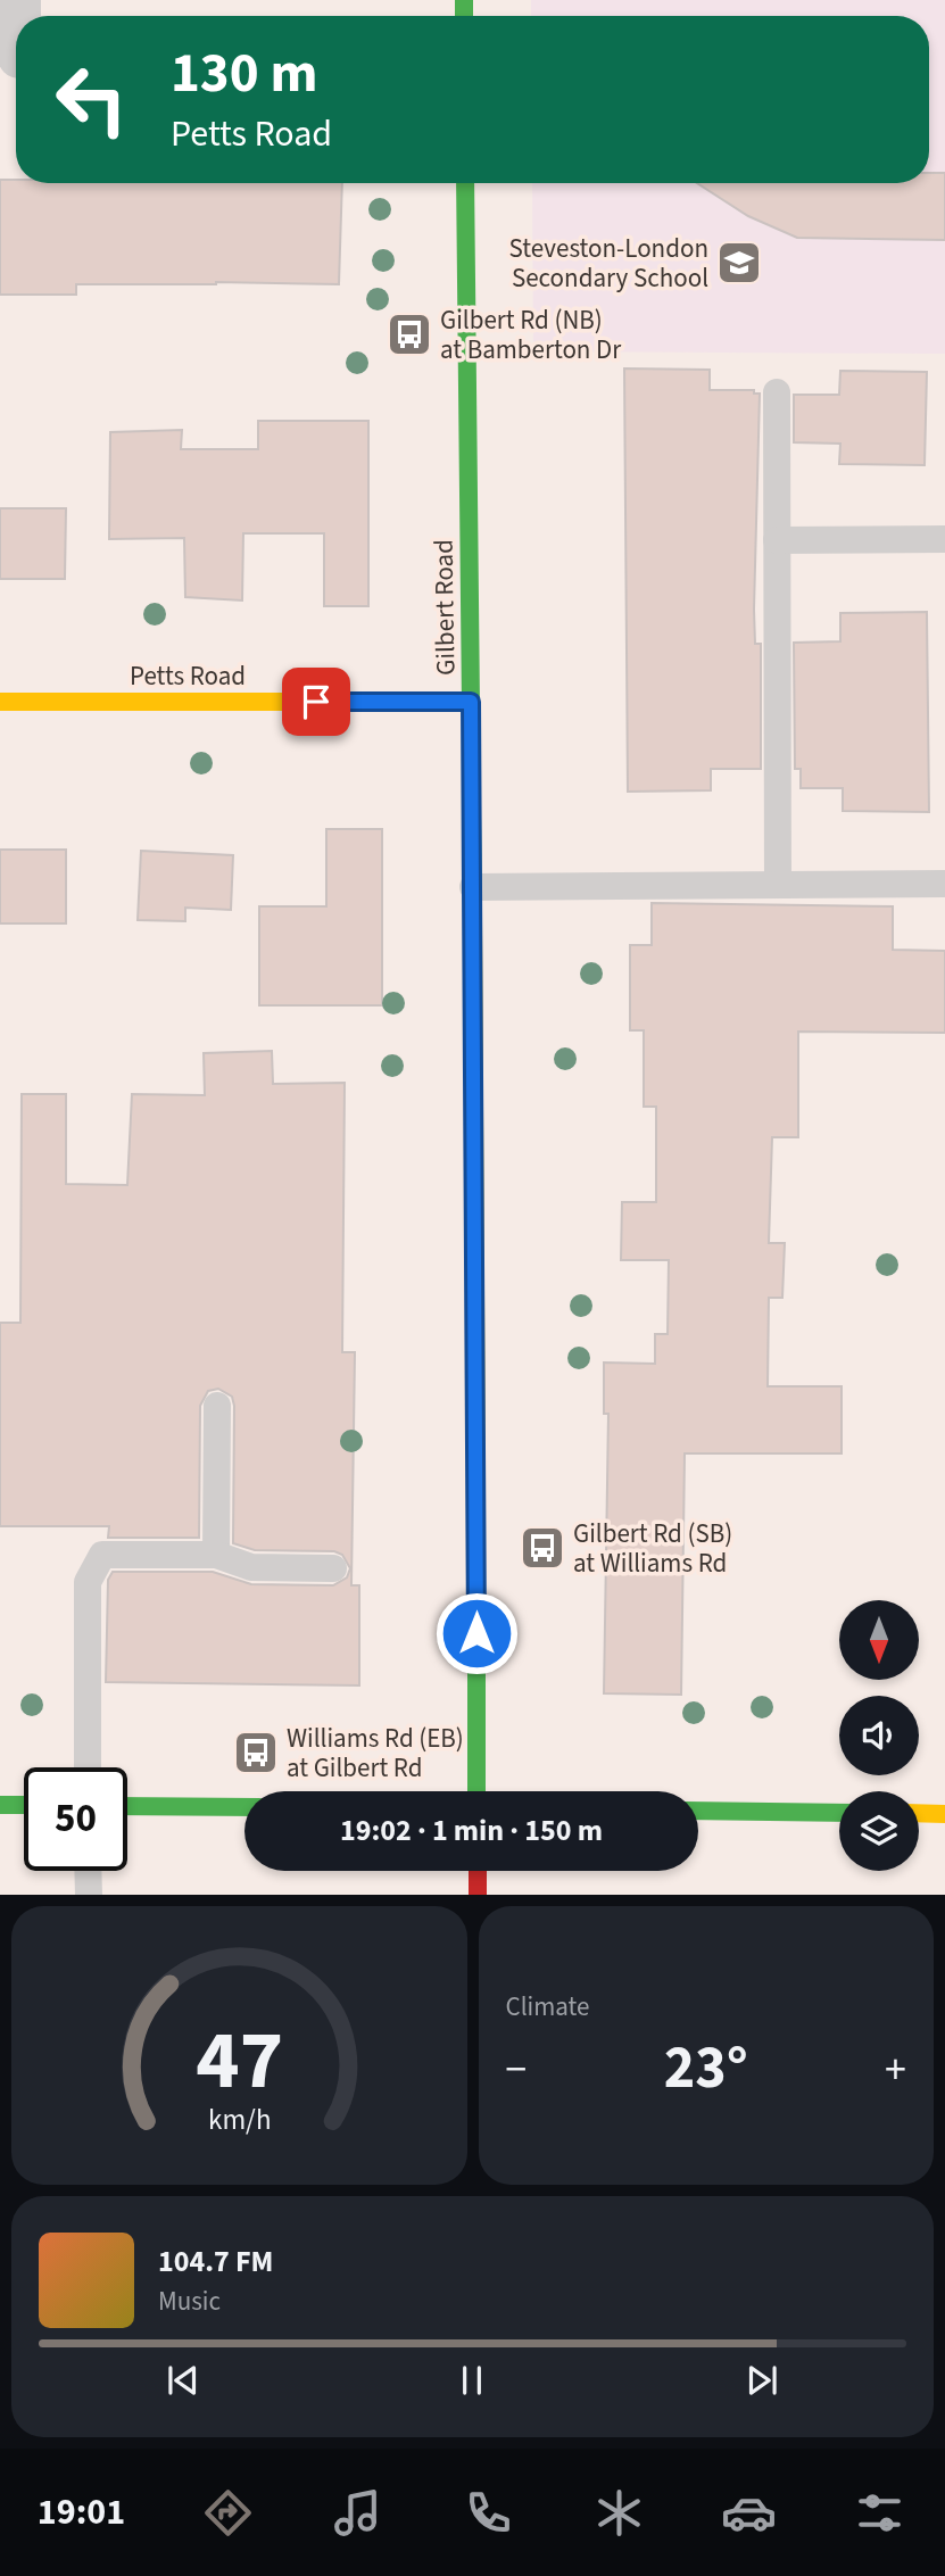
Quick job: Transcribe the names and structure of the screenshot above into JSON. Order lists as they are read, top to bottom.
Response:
{
  "streets": {
    "main road": ["Gilbert Road", "Petts Road"]
  },
  "crossings": [
    ["Gilbert Road", "Petts Road"]
  ],
  "places": {
    "school or university": ["Steveston-London Secondary School"],
    "bus stop": ["Gilbert Rd (NB) at Bamberton Dr", "Gilbert Rd (SB) at Williams Rd", "Williams Rd (EB) at Gilbert Rd"]
  },
  "north": "bottom",
  "page": {
    "turn": ["130 m", "Petts Road"],
    "limit": "50",
    "trip": "19:02 · 1 min · 150 m",
    "tile": "Climate",
    "heat": ["−", "23°", "+"],
    "song": ["104.7 FM", "Music"],
    "tabs": "19:01",
    "gauge": ["47", "km/h"]
  }
}
